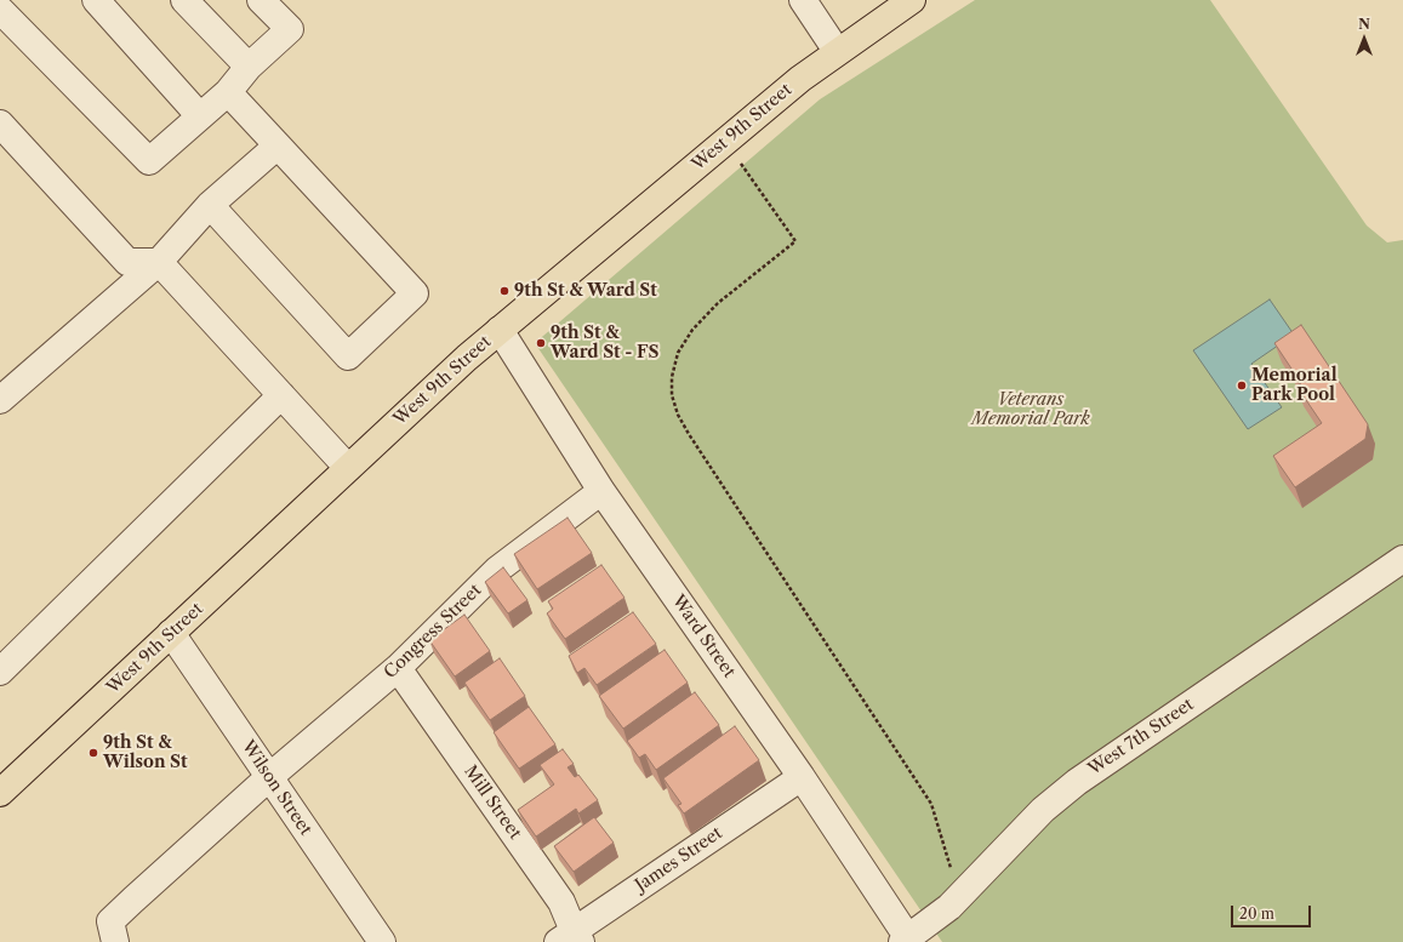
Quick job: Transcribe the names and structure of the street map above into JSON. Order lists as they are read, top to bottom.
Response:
{
  "streets": {
    "main road": ["West 9th Street"],
    "street": [
      "Congress Street",
      "Ward Street",
      "West 7th Street",
      "Wilson Street",
      "Mill Street",
      "James Street"
    ]
  },
  "crossings": [
    ["West 9th Street", "Ward Street"],
    ["West 9th Street", "Wilson Street"],
    ["Congress Street", "Ward Street"],
    ["Congress Street", "Wilson Street"],
    ["Congress Street", "Mill Street"],
    ["Ward Street", "West 7th Street"],
    ["Ward Street", "James Street"],
    ["Mill Street", "James Street"]
  ],
  "parks": ["Veterans Memorial Park"],
  "places": [
    "9th St & Ward St",
    "9th St & Ward St - FS",
    "Memorial Park Pool",
    "9th St & Wilson St"
  ],
  "scale_bar": "20 m",
  "north": "top"
}
